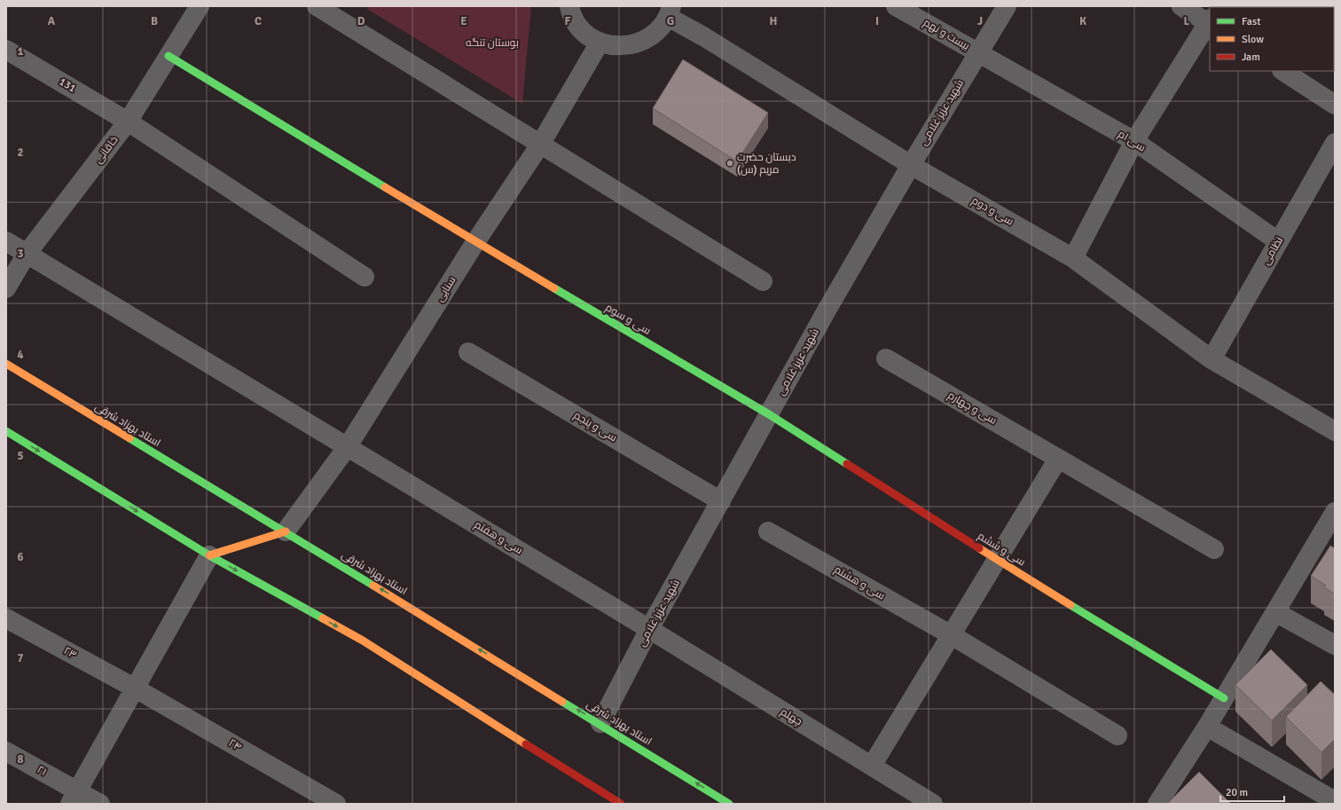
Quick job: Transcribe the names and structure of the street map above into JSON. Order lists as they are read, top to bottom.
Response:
{
  "streets": {
    "street": [
      "بیست و نهم",
      "131",
      "شهید عزیز غلامی",
      "سی ام",
      "خاقانی",
      "سی و دوم",
      "نظامی",
      "سنایی",
      "سی و سوم",
      "سی و چهارم",
      "استاد بهزاد شرقی",
      "سی و پنجم",
      "سی و هفتم",
      "سی و ششم",
      "سی و هشتم",
      "۲۳",
      "چهلم",
      "۲۴",
      "۲۱"
    ]
  },
  "crossings": [
    ["بیست و نهم", "شهید عزیز غلامی"],
    ["بیست و نهم", "سی ام"],
    ["131", "خاقانی"],
    ["شهید عزیز غلامی", "سی ام"],
    ["شهید عزیز غلامی", "سی و دوم"],
    ["شهید عزیز غلامی", "سی و سوم"],
    ["شهید عزیز غلامی", "استاد بهزاد شرقی"],
    ["شهید عزیز غلامی", "سی و پنجم"],
    ["شهید عزیز غلامی", "سی و هفتم"],
    ["شهید عزیز غلامی", "سی و ششم"],
    ["شهید عزیز غلامی", "چهلم"],
    ["سی ام", "نظامی"],
    ["خاقانی", "سی و سوم"],
    ["خاقانی", "سی و هفتم"],
    ["سی و دوم", "نظامی"],
    ["سنایی", "سی و سوم"],
    ["سنایی", "استاد بهزاد شرقی"],
    ["سنایی", "سی و هفتم"],
    ["سی و سوم", "سی و ششم"],
    ["سی و هفتم", "چهلم"],
    ["۲۳", "۲۴"]
  ],
  "parks": ["بوستان تنگه"],
  "places": ["دبستان حضرت مریم (س)"],
  "legend": ["Fast", "Slow", "Jam"],
  "scale_bar": "20 m",
  "grid": {
    "columns": [
      "A",
      "B",
      "C",
      "D",
      "E",
      "F",
      "G",
      "H",
      "I",
      "J",
      "K",
      "L"
    ],
    "rows": [
      "1",
      "2",
      "3",
      "4",
      "5",
      "6",
      "7",
      "8"
    ]
  }
}
